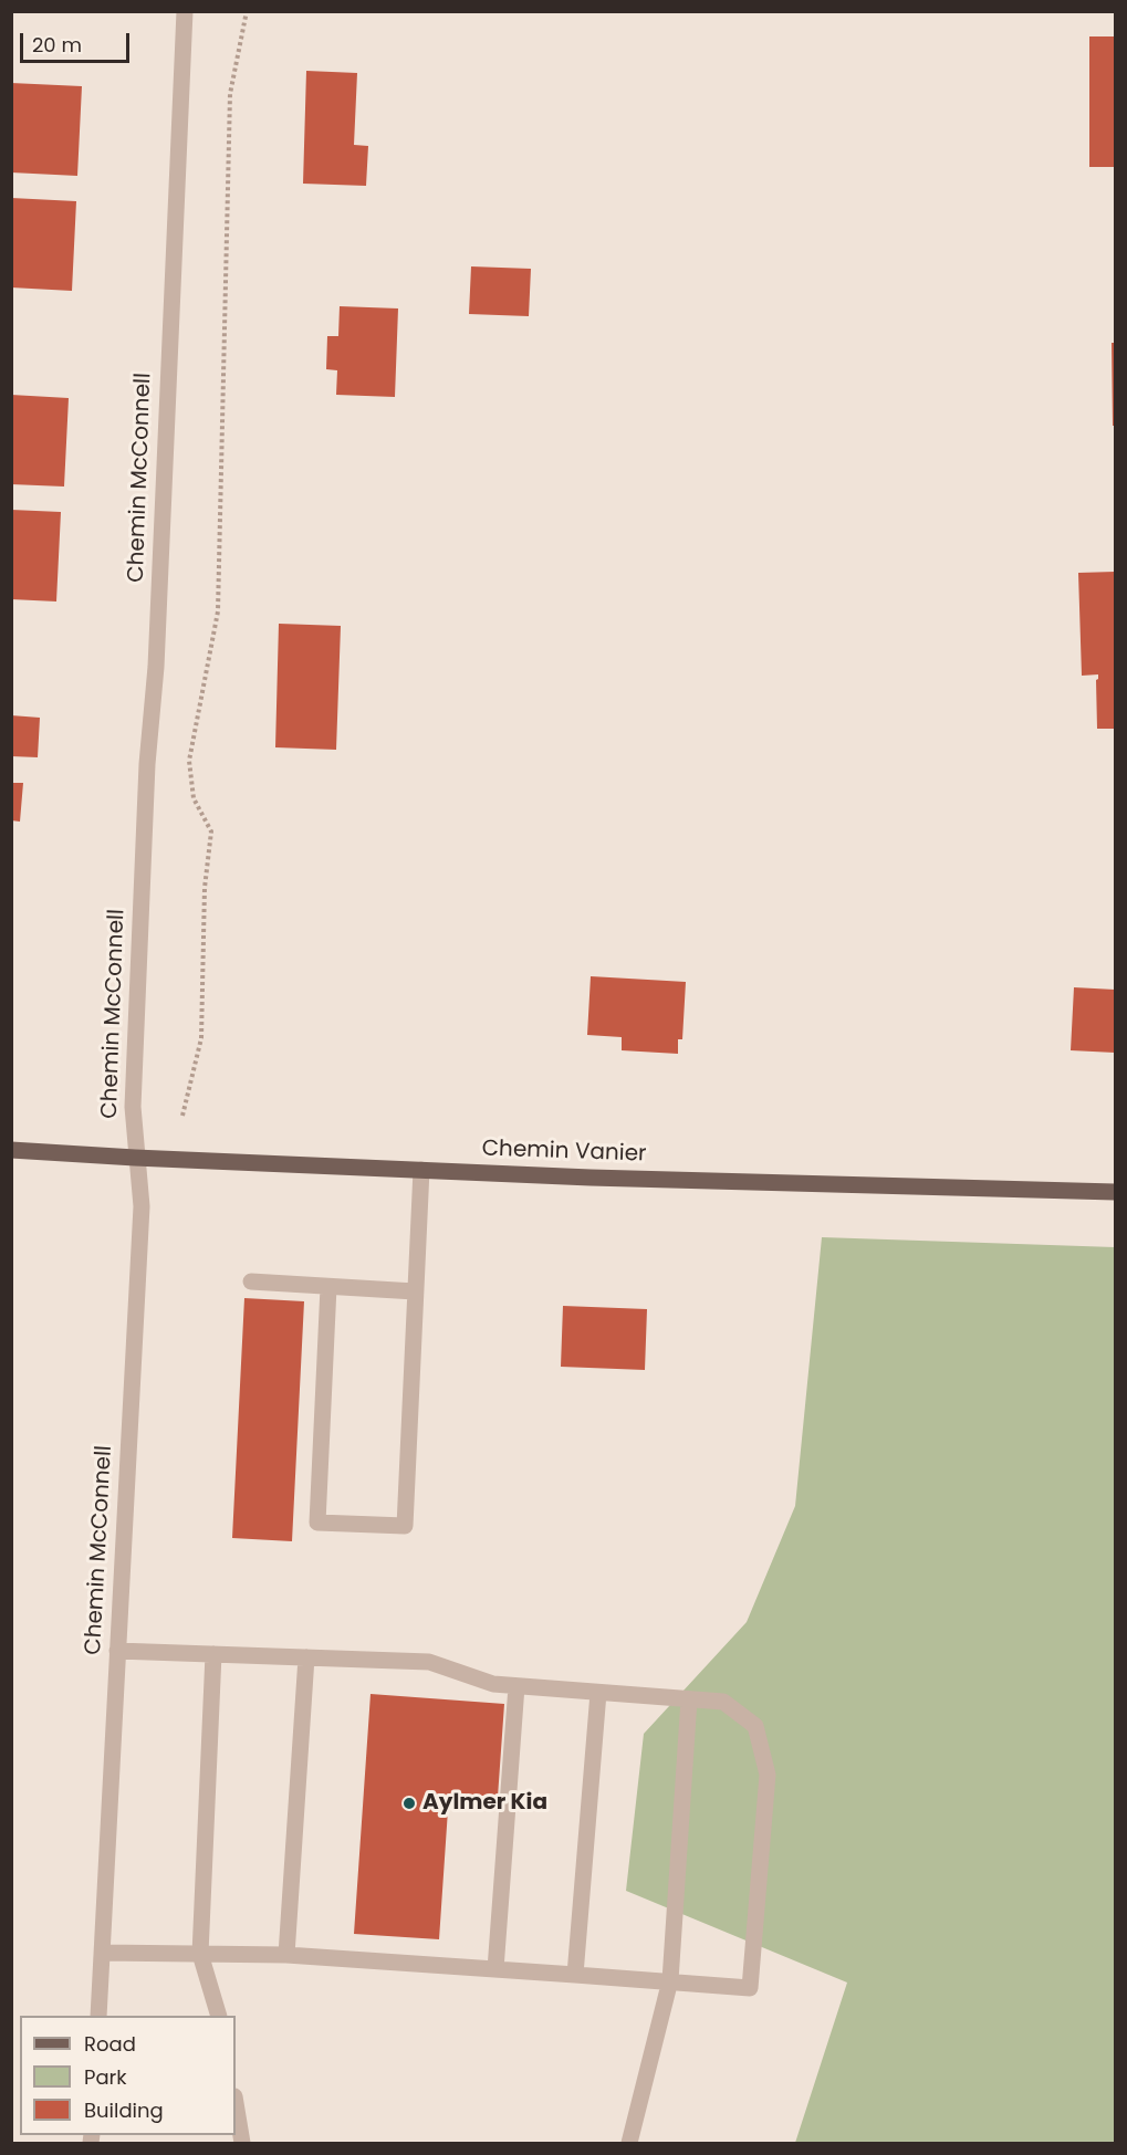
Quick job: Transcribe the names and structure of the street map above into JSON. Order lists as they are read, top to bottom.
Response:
{
  "streets": {
    "main road": ["Chemin Vanier"],
    "street": ["Chemin McConnell"]
  },
  "crossings": [
    ["Chemin McConnell", "Chemin Vanier"]
  ],
  "places": ["Aylmer Kia"],
  "legend": ["Road", "Park", "Building"],
  "scale_bar": "20 m"
}
